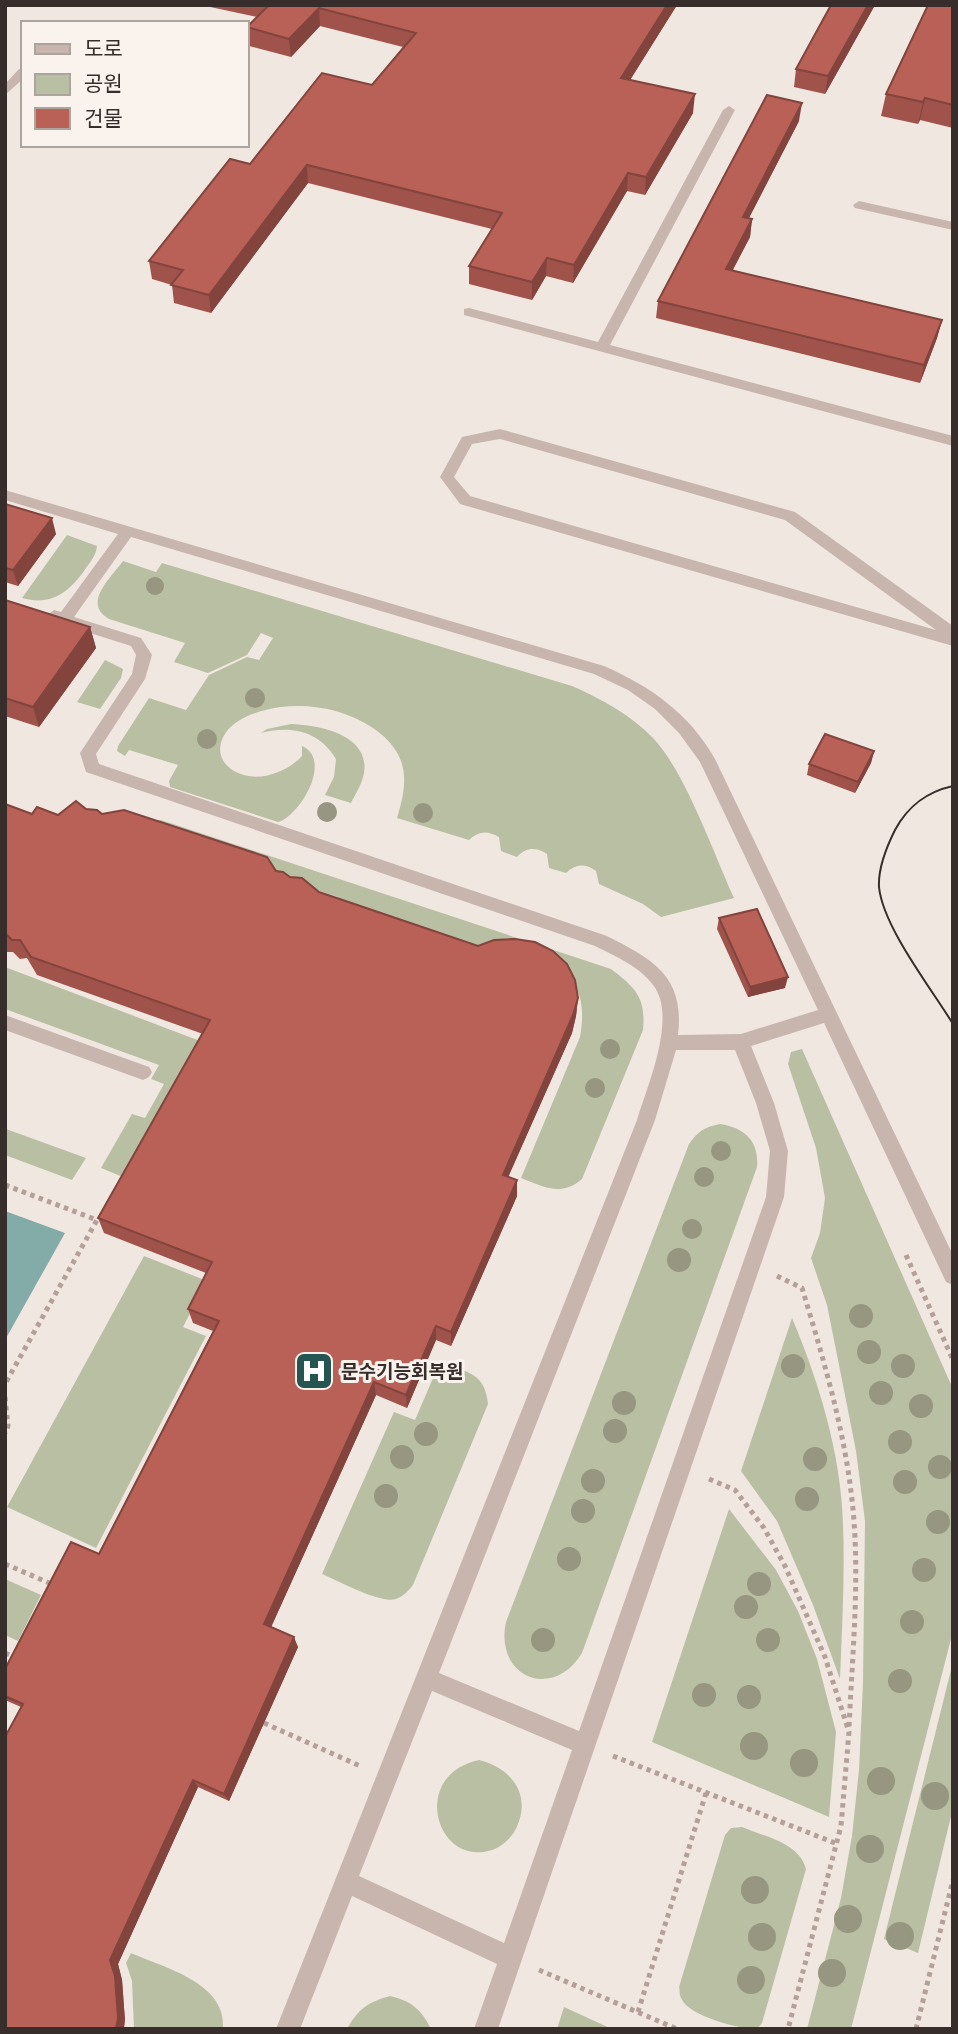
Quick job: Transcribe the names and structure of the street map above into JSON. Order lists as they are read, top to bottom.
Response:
{
  "places": {
    "hospital": ["문수기능회복원"]
  },
  "legend": ["도로", "공원", "건물"]
}
